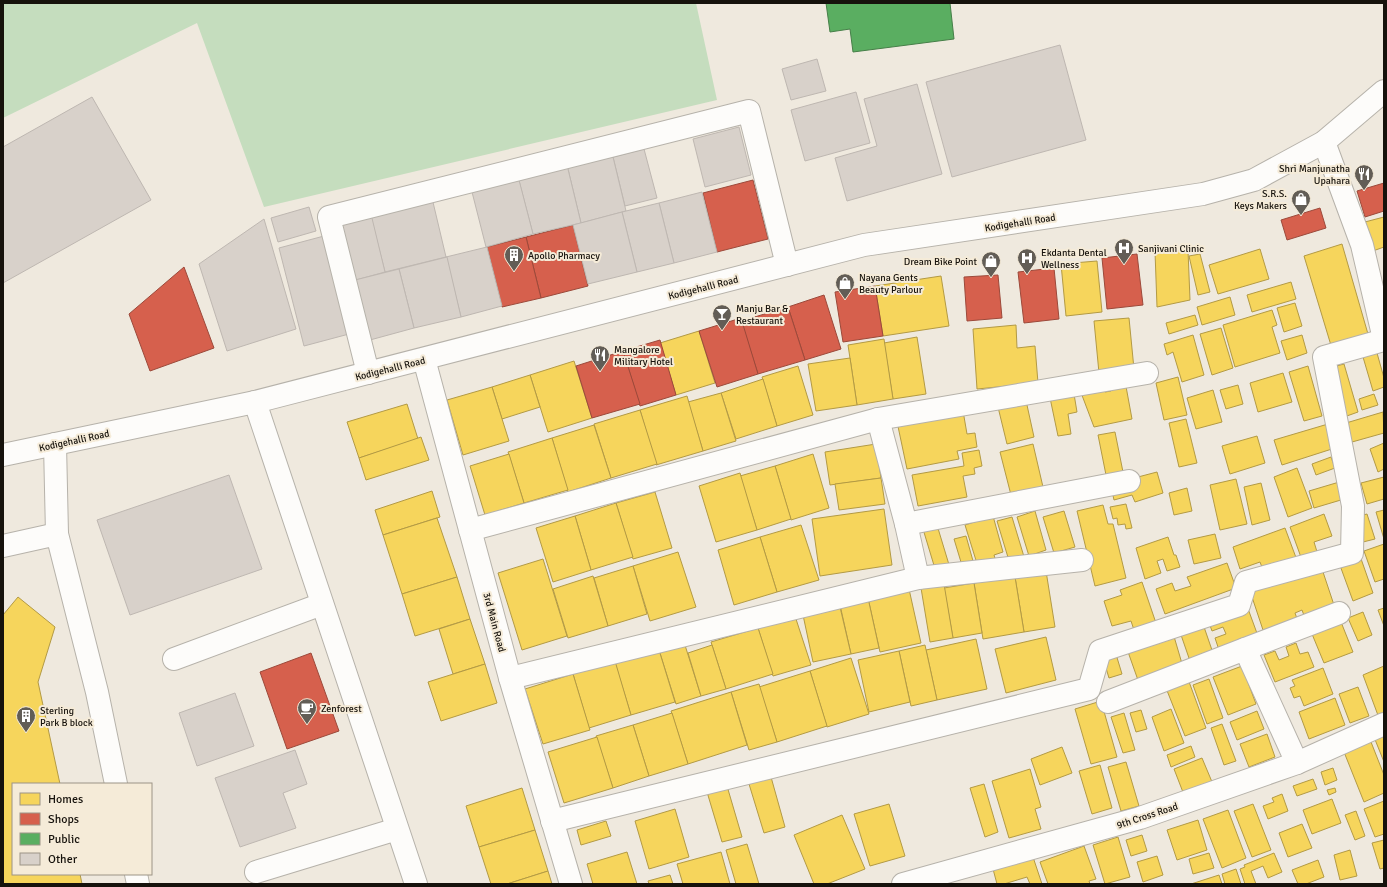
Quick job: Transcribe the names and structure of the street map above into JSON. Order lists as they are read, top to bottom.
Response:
{
  "streets": {
    "street": ["Kodigehalli Road", "3rd Main Road", "9th Cross Road"]
  },
  "crossings": [
    ["Kodigehalli Road", "3rd Main Road"]
  ],
  "places": {
    "restaurant": ["Shri Manjunatha Upahara", "Mangalore Military Hotel"],
    "shop": ["S.R.S. Keys Makers", "Dream Bike Point", "Nayana Gents Beauty Parlour"],
    "hospital": ["Sanjivani Clinic", "Ekdanta Dental Wellness"],
    "building": ["Apollo Pharmacy", "Sterling Park B block"],
    "bar": ["Manju Bar & Restaurant"],
    "cafe": ["Zenforest"]
  },
  "legend": [
    "Homes",
    "Shops",
    "Public",
    "Other"
  ]
}
